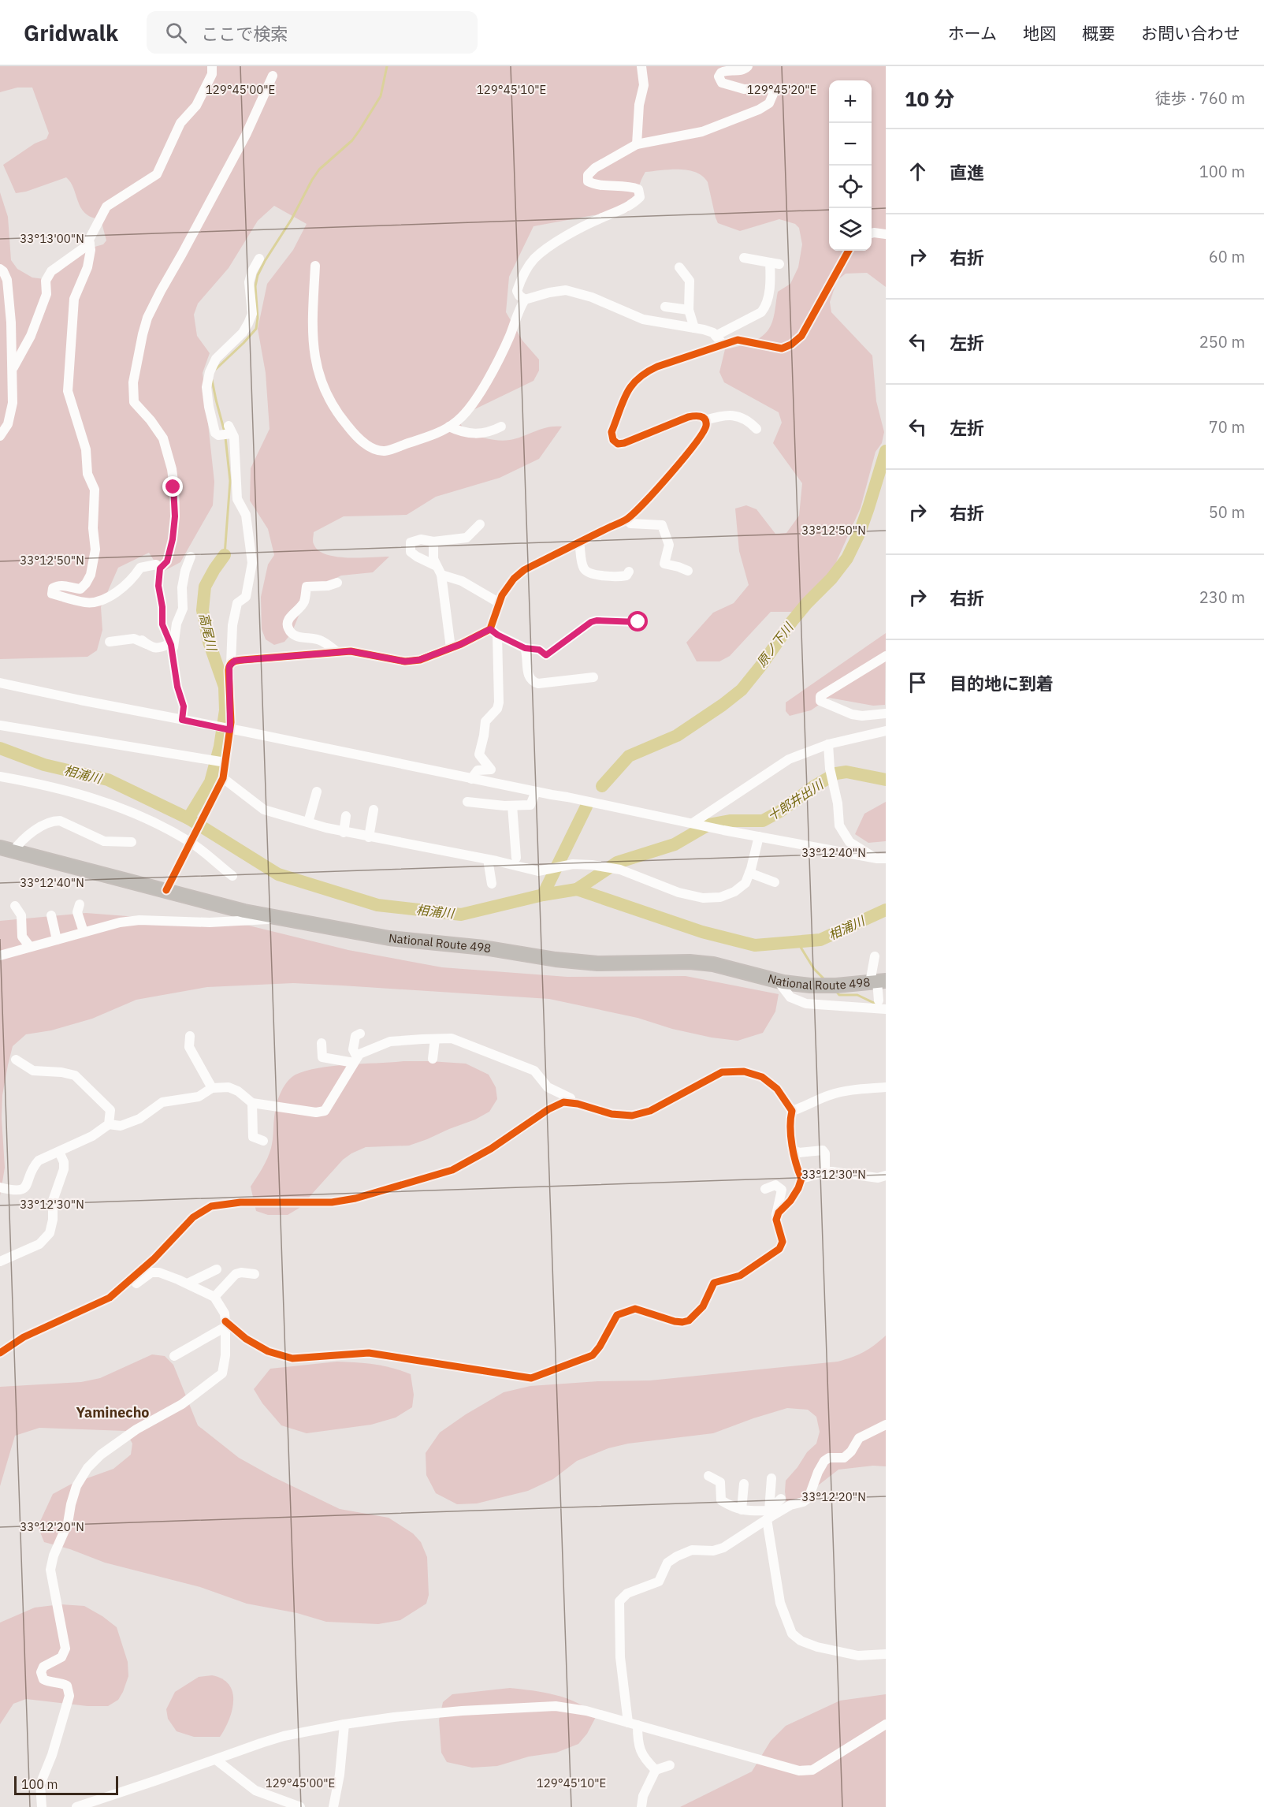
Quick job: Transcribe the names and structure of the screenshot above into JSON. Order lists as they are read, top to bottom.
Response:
{
  "streets": {
    "highway": ["National Route 498"]
  },
  "districts": ["Yaminecho"],
  "water": [
    "高尾川",
    "原ノ下川",
    "相浦川",
    "十郎井出川"
  ],
  "scale_bar": "100 m",
  "page": {
    "header": "Gridwalk",
    "search": "ここで検索",
    "nav": [
      "ホーム",
      "地図",
      "概要",
      "お問い合わせ"
    ],
    "heading": ["10 分", "徒歩 · 760 m"],
    "map_buttons": ["+", "−"],
    "list": [
      ["直進", "100 m"],
      ["右折", "60 m"],
      ["左折", "250 m"],
      ["左折", "70 m"],
      ["右折", "50 m"],
      ["右折", "230 m"],
      "目的地に到着"
    ],
    "scale": "100 m"
  },
  "coordinates": [
    "129°45'00\"E",
    "129°45'10\"E",
    "129°45'20\"E",
    "33°13'00\"N",
    "33°12'50\"N",
    "33°12'40\"N",
    "33°12'30\"N",
    "33°12'20\"N"
  ]
}
